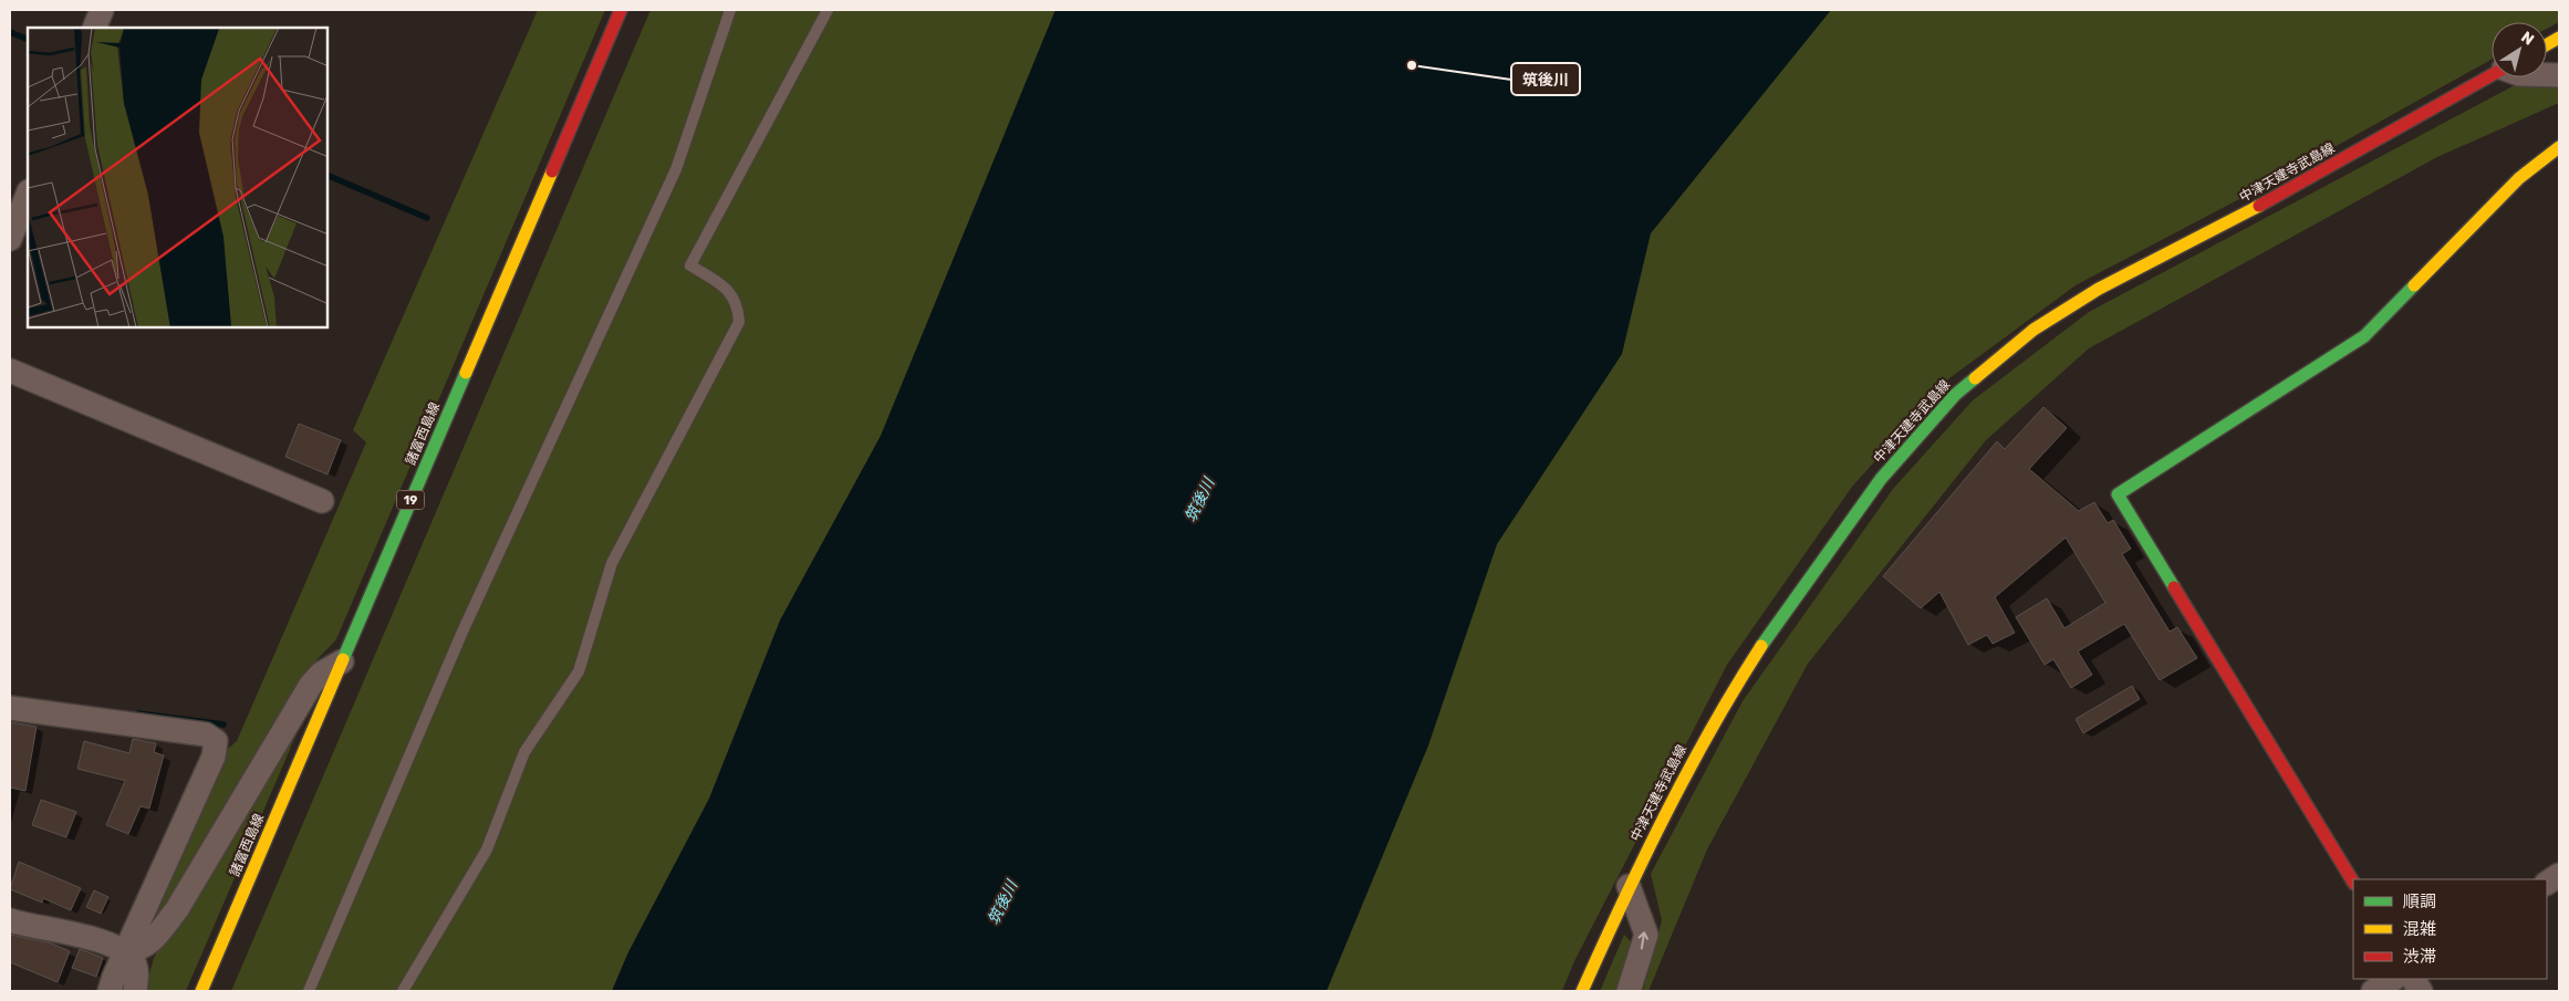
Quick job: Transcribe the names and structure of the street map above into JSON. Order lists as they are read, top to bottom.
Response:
{
  "streets": {
    "main road": ["中津天建寺武島線", "諸富西島線", "19"]
  },
  "water": ["筑後川"],
  "places": ["筑後川"],
  "legend": ["順調", "混雑", "渋滞"],
  "north": "top right"
}
